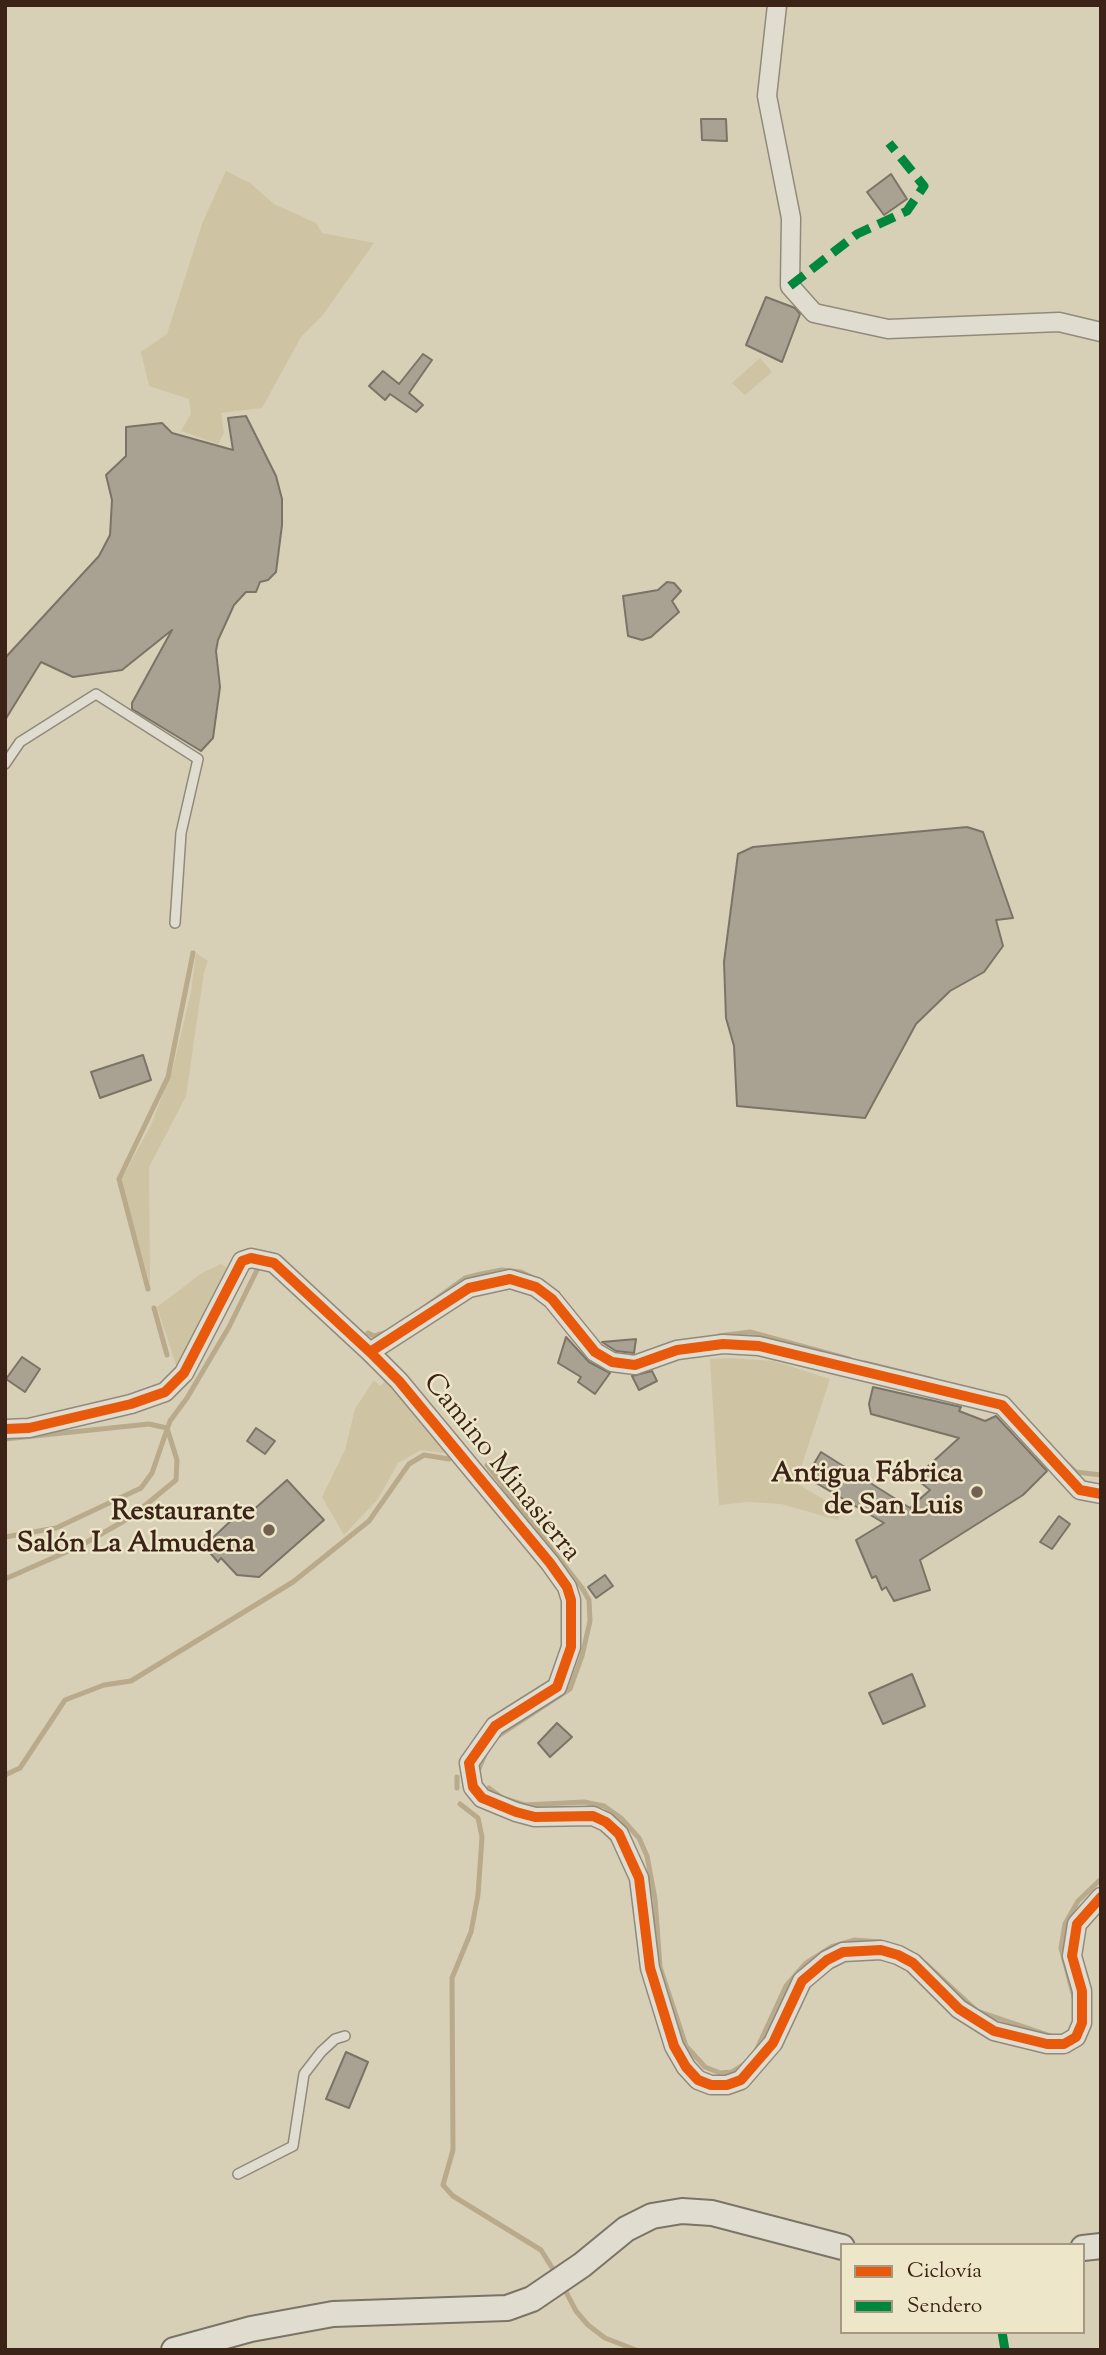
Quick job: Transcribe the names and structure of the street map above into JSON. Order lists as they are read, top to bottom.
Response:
{
  "streets": {
    "street": ["Camino Minasierra"]
  },
  "places": ["Antigua Fábrica de San Luis", "Restaurante Salón La Almudena"],
  "legend": ["Ciclovía", "Sendero"]
}
